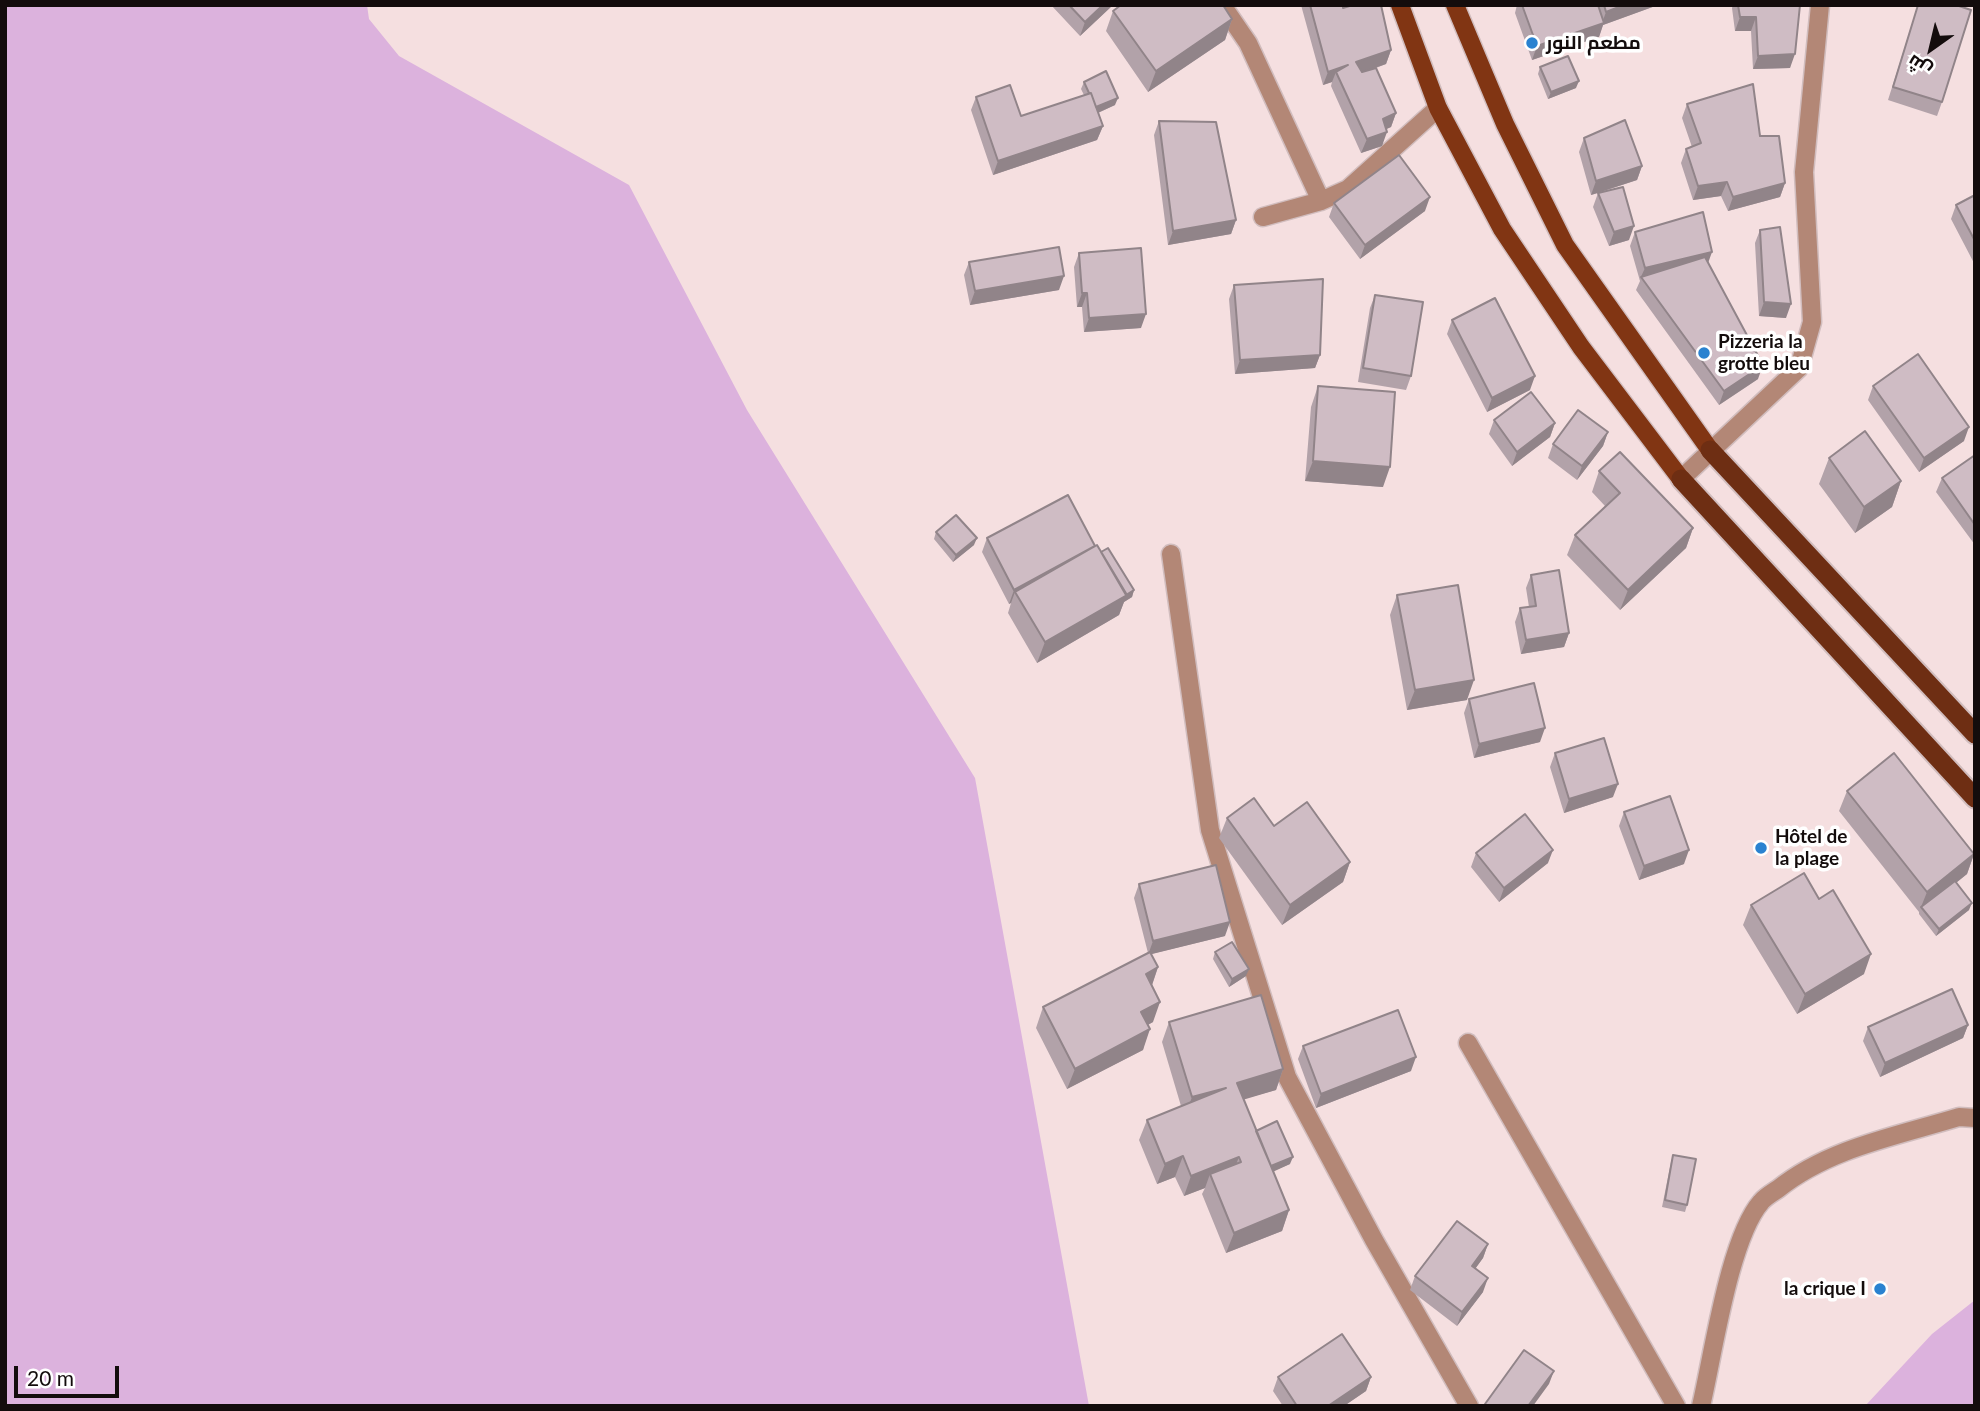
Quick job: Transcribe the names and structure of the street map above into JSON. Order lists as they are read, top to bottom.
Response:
{
  "places": [
    "مطعم النور",
    "Pizzeria la grotte bleu",
    "Hôtel de la plage",
    "la crique I"
  ],
  "scale_bar": "20 m",
  "north": "bottom left"
}
